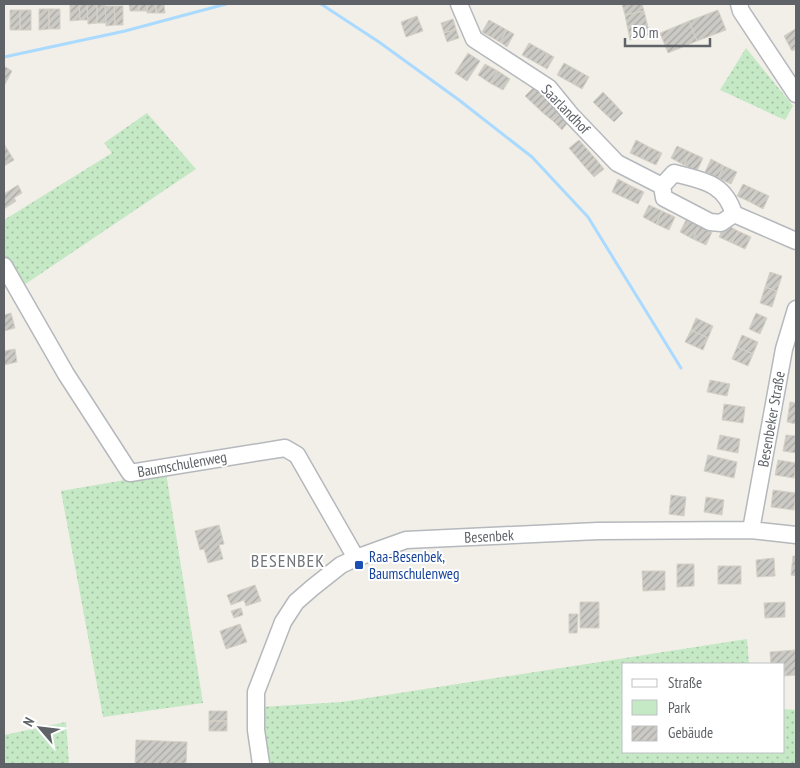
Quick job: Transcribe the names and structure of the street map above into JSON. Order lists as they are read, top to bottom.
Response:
{
  "streets": {
    "street": [
      "Saarlandhof",
      "Besenbeker Straße",
      "Baumschulenweg",
      "Besenbek"
    ]
  },
  "crossings": [
    ["Besenbeker Straße", "Besenbek"],
    ["Baumschulenweg", "Besenbek"]
  ],
  "districts": ["BESENBEK"],
  "places": {
    "transit": ["Raa-Besenbek, Baumschulenweg"]
  },
  "legend": ["Straße", "Park", "Gebäude"],
  "scale_bar": "50 m",
  "north": "top left"
}
